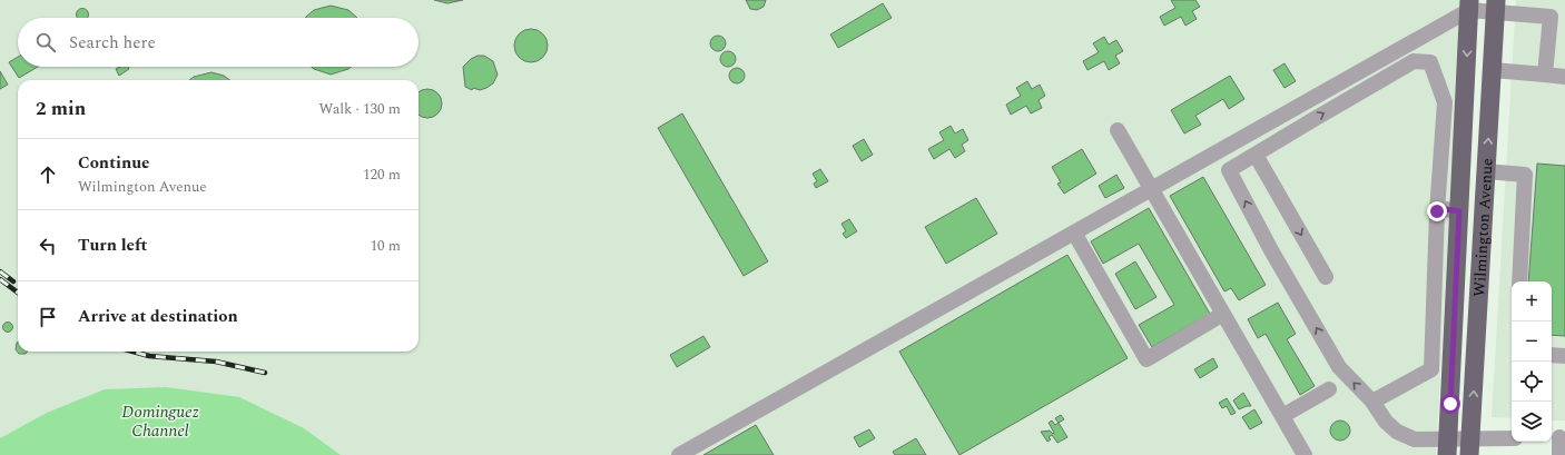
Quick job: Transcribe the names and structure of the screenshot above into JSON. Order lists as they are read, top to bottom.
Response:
{
  "streets": {
    "main road": ["Wilmington Avenue"]
  },
  "water": ["Dominguez Channel"],
  "page": {
    "search": "Search here",
    "heading": ["2 min", "Walk · 130 m"],
    "list": [
      ["Continue", "Wilmington Avenue", "120 m"],
      ["Turn left", "10 m"],
      "Arrive at destination"
    ],
    "map_buttons": ["+", "−"]
  }
}
